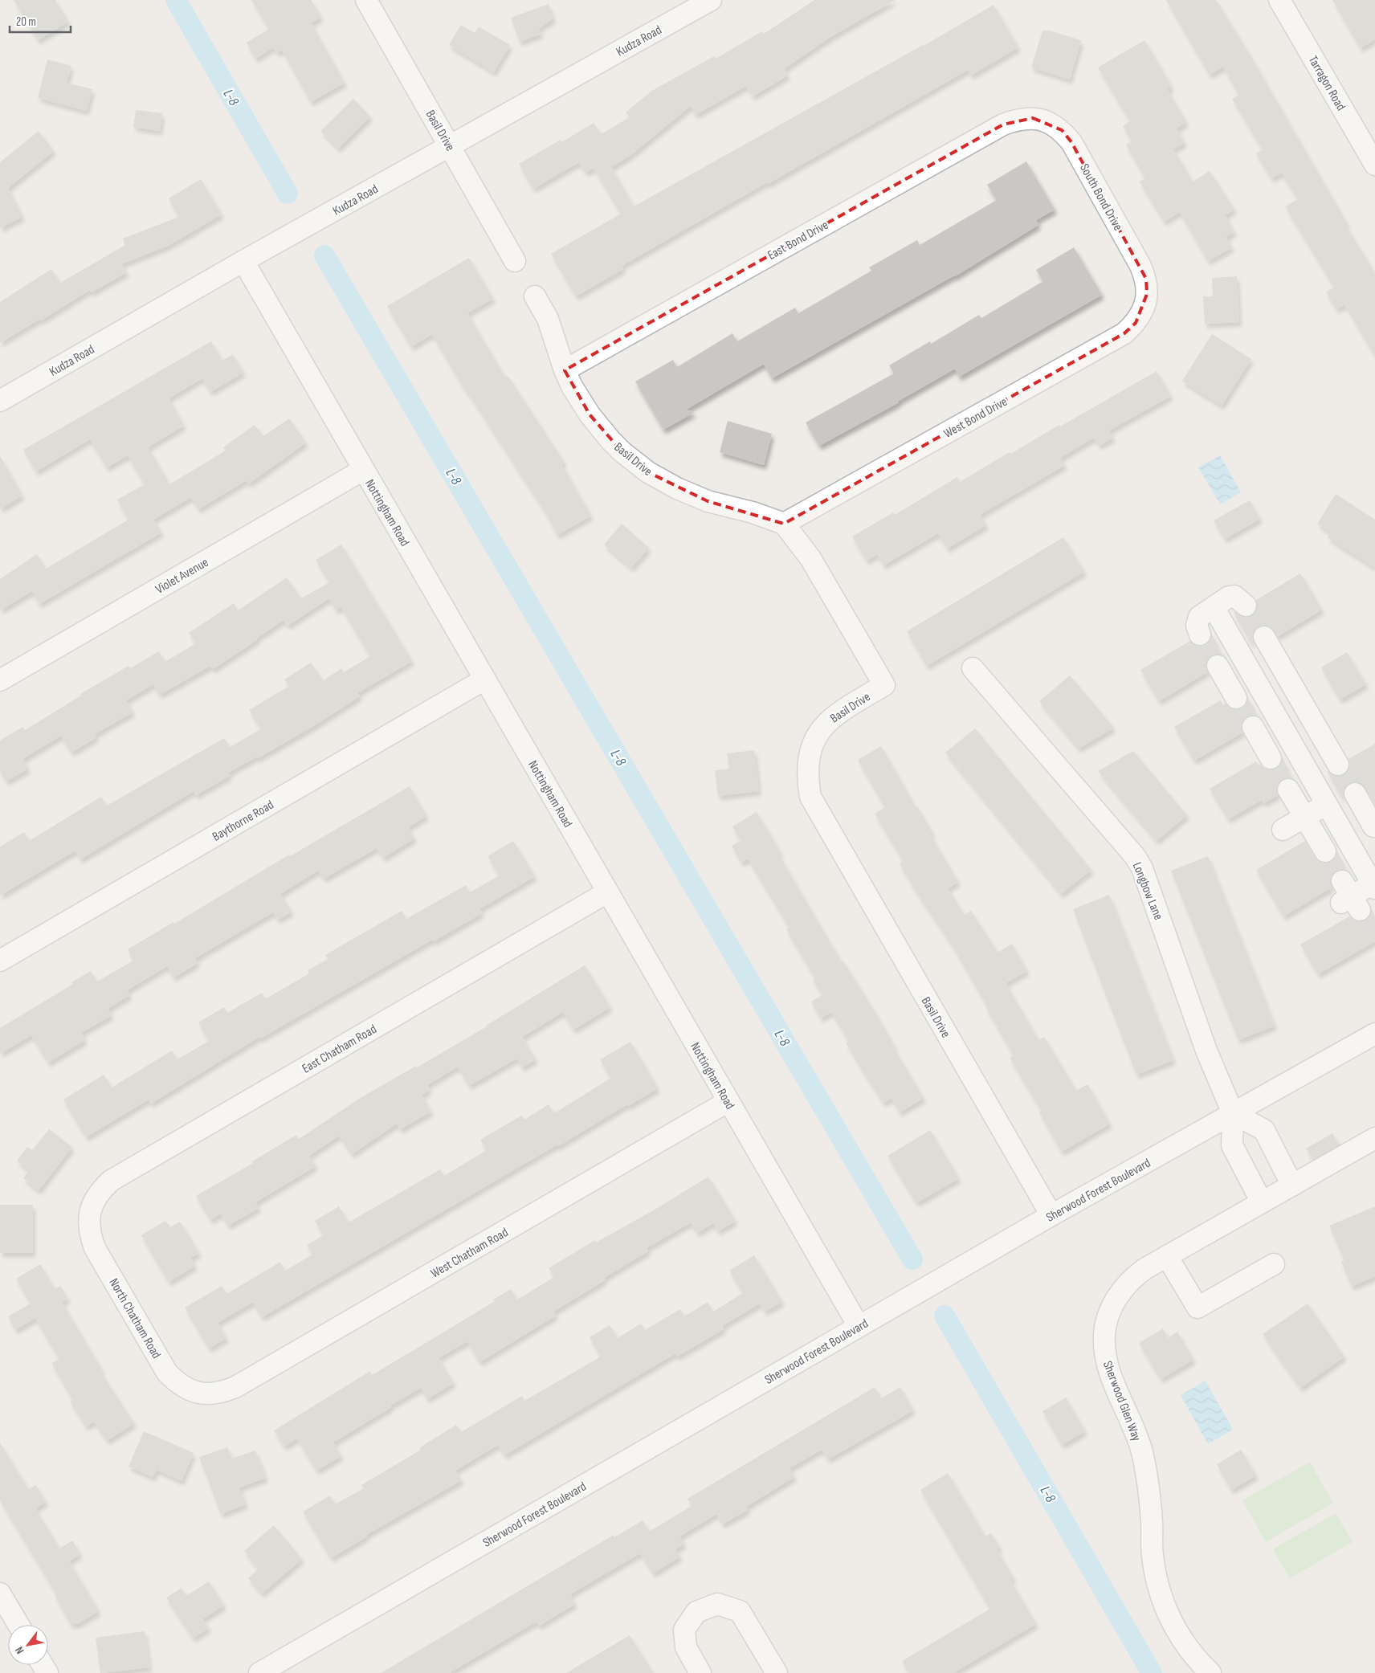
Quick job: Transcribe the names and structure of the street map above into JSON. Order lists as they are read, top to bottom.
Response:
{
  "streets": {
    "street": [
      "Kudza Road",
      "Tarragon Road",
      "Basil Drive",
      "South Bond Drive",
      "East Bond Drive",
      "West Bond Drive",
      "Nottingham Road",
      "Violet Avenue",
      "Baythorne Road",
      "Longbow Lane",
      "East Chatham Road",
      "Sherwood Forest Boulevard",
      "West Chatham Road",
      "North Chatham Road",
      "Sherwood Glen Way"
    ]
  },
  "crossings": [
    ["Kudza Road", "Basil Drive"],
    ["Kudza Road", "Nottingham Road"],
    ["Basil Drive", "East Bond Drive"],
    ["Basil Drive", "West Bond Drive"],
    ["Basil Drive", "Sherwood Forest Boulevard"],
    ["South Bond Drive", "East Bond Drive"],
    ["South Bond Drive", "West Bond Drive"],
    ["Nottingham Road", "Violet Avenue"],
    ["Nottingham Road", "Baythorne Road"],
    ["Nottingham Road", "East Chatham Road"],
    ["Nottingham Road", "Sherwood Forest Boulevard"],
    ["Nottingham Road", "West Chatham Road"],
    ["Longbow Lane", "Sherwood Forest Boulevard"],
    ["East Chatham Road", "North Chatham Road"],
    ["West Chatham Road", "North Chatham Road"]
  ],
  "water": ["L-8"],
  "scale_bar": "20 m",
  "north": "bottom left"
}
